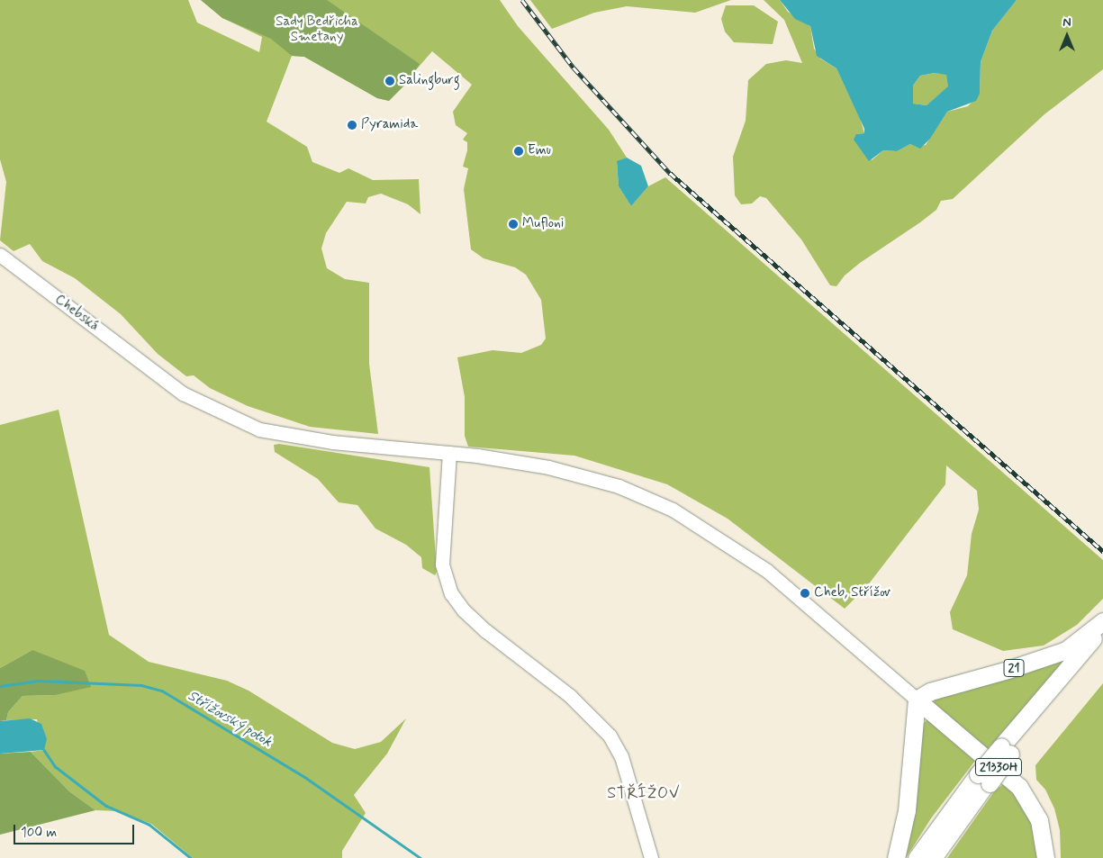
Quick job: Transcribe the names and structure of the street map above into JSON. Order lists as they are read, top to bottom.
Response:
{
  "streets": {
    "highway": ["21", "21330H"],
    "street": ["Chebská"]
  },
  "crossings": [
    ["Chebská", "21330H"],
    ["21", "21330H"]
  ],
  "districts": ["STŘÍŽOV"],
  "water": ["Střížovský potok"],
  "parks": ["Sady Bedřicha Smetany"],
  "places": [
    "Salingburg",
    "Pyramida",
    "Emu",
    "Mufloni",
    "Cheb, Střížov"
  ],
  "scale_bar": "100 m",
  "north": "top"
}
